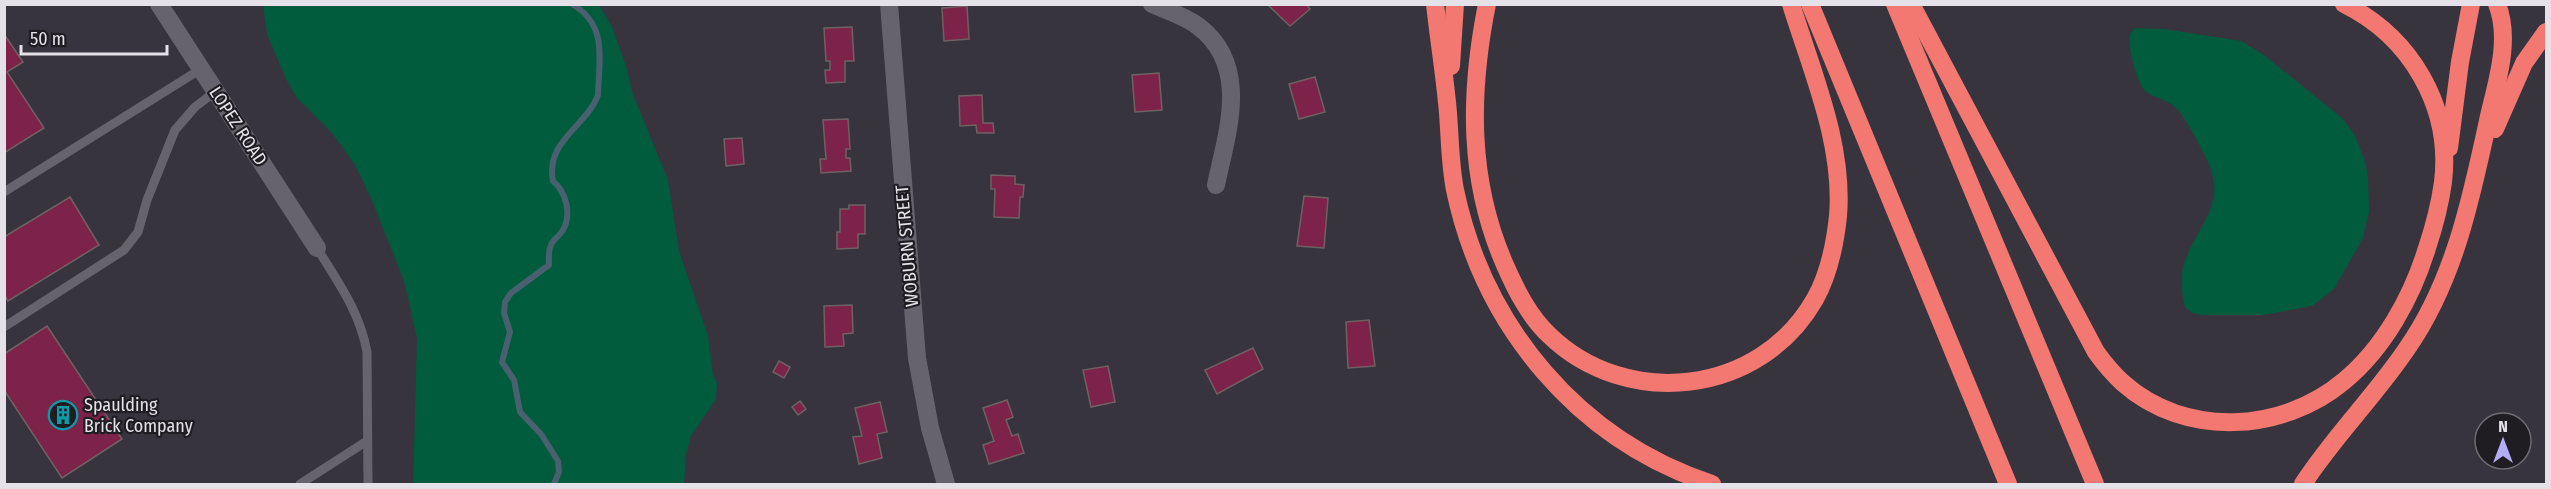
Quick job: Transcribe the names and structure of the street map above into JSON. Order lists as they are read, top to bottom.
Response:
{
  "streets": {
    "street": ["LOPEZ ROAD", "WOBURN STREET"]
  },
  "places": {
    "building": ["Spaulding Brick Company"]
  },
  "scale_bar": "50 m",
  "north": "top"
}
